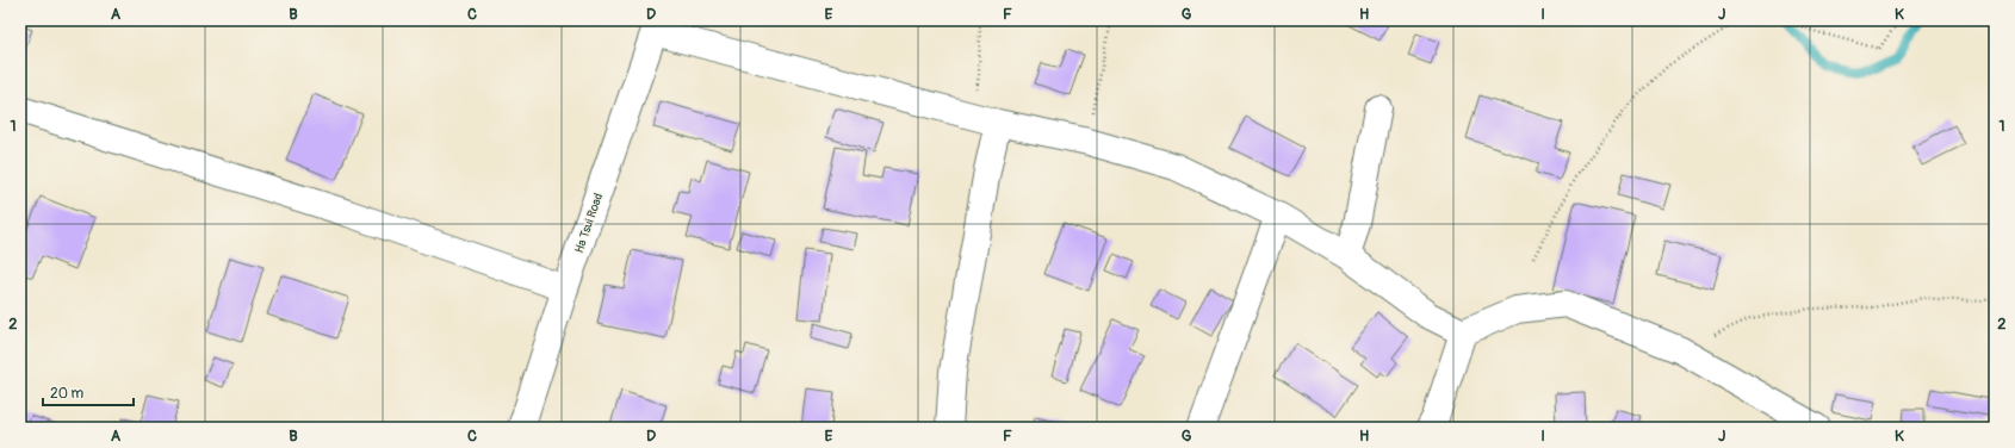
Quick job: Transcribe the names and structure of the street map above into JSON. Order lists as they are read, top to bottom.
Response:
{
  "streets": {
    "street": ["Ha Tsui Road"]
  },
  "scale_bar": "20 m",
  "grid": {
    "columns": [
      "A",
      "B",
      "C",
      "D",
      "E",
      "F",
      "G",
      "H",
      "I",
      "J",
      "K"
    ],
    "rows": ["1", "2"]
  }
}
